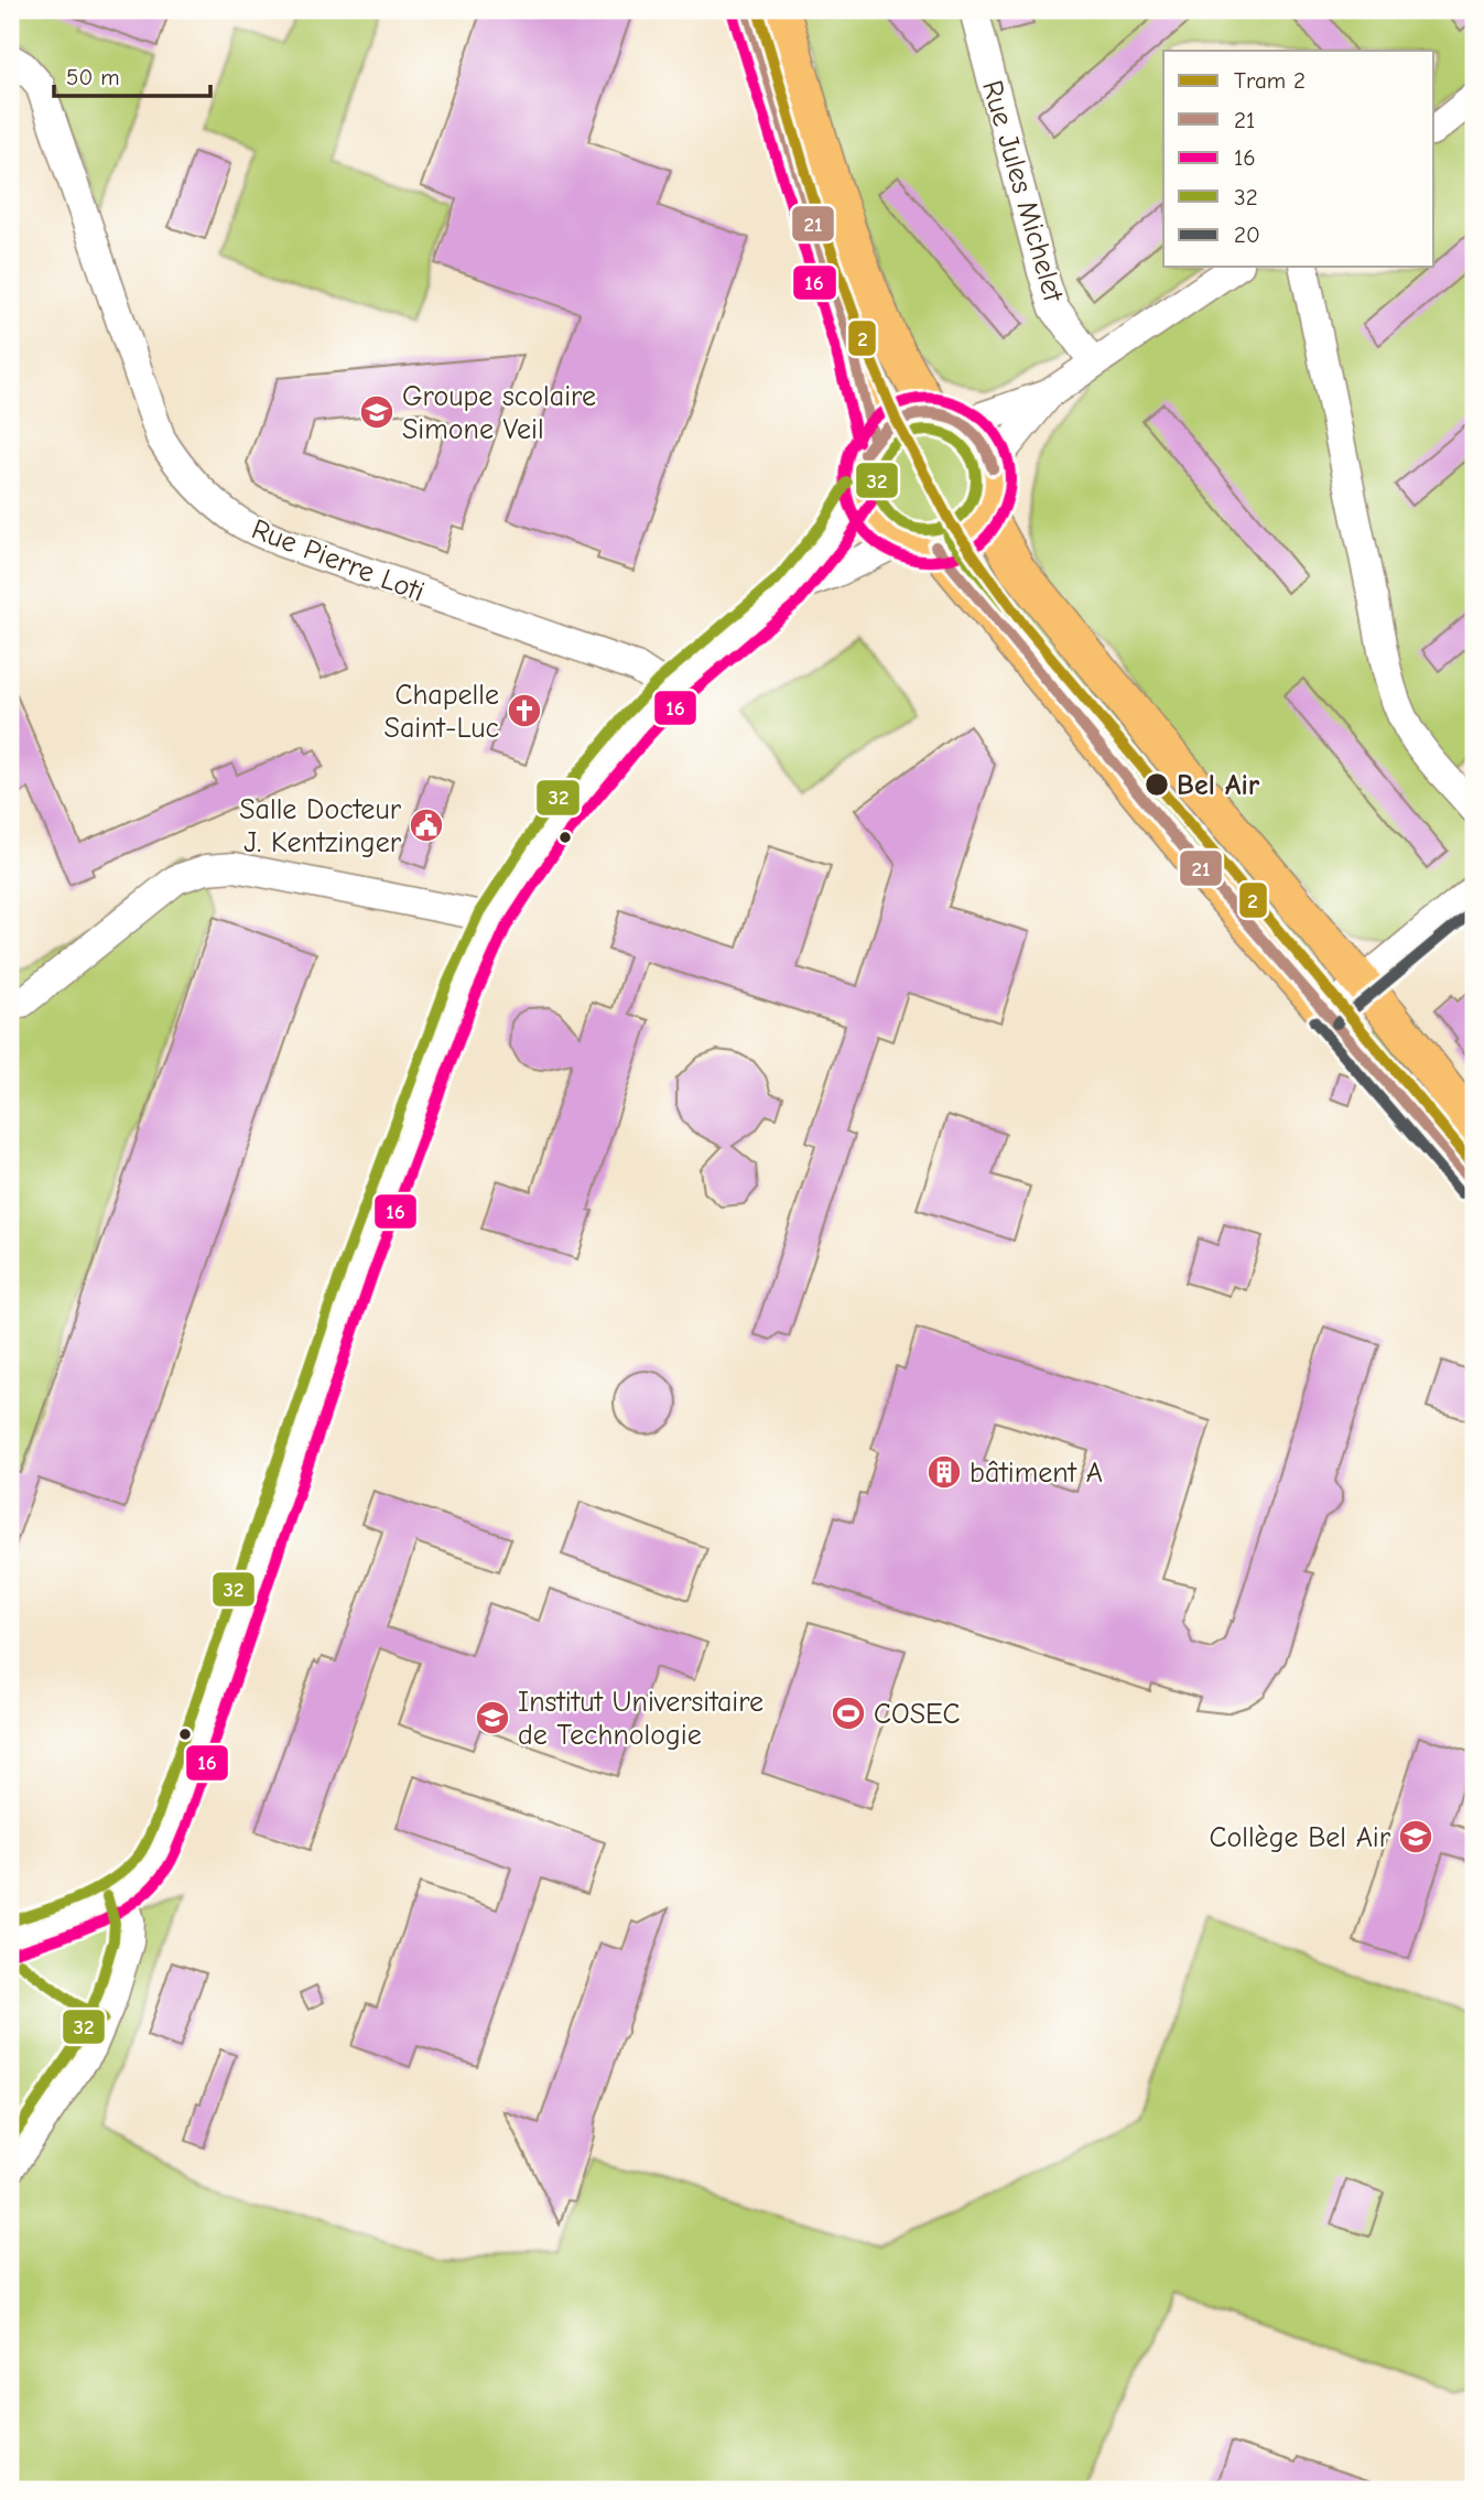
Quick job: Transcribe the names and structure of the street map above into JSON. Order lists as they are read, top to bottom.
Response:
{
  "streets": {
    "street": ["Rue Jules Michelet", "Rue Pierre Loti"]
  },
  "places": {
    "school or university": ["Groupe scolaire Simone Veil", "Institut Universitaire de Technologie", "Collège Bel Air"],
    "church": ["Chapelle Saint-Luc"],
    "other": ["Bel Air"],
    "public building": ["Salle Docteur J. Kentzinger"],
    "building": ["bâtiment A"],
    "sports": ["COSEC"]
  },
  "lines": [
    "tram line 2",
    "transit line 21",
    "transit line 16",
    "transit line 32",
    "transit line 20"
  ],
  "legend": [
    "Tram 2",
    "21",
    "16",
    "32",
    "20"
  ],
  "scale_bar": "50 m"
}
